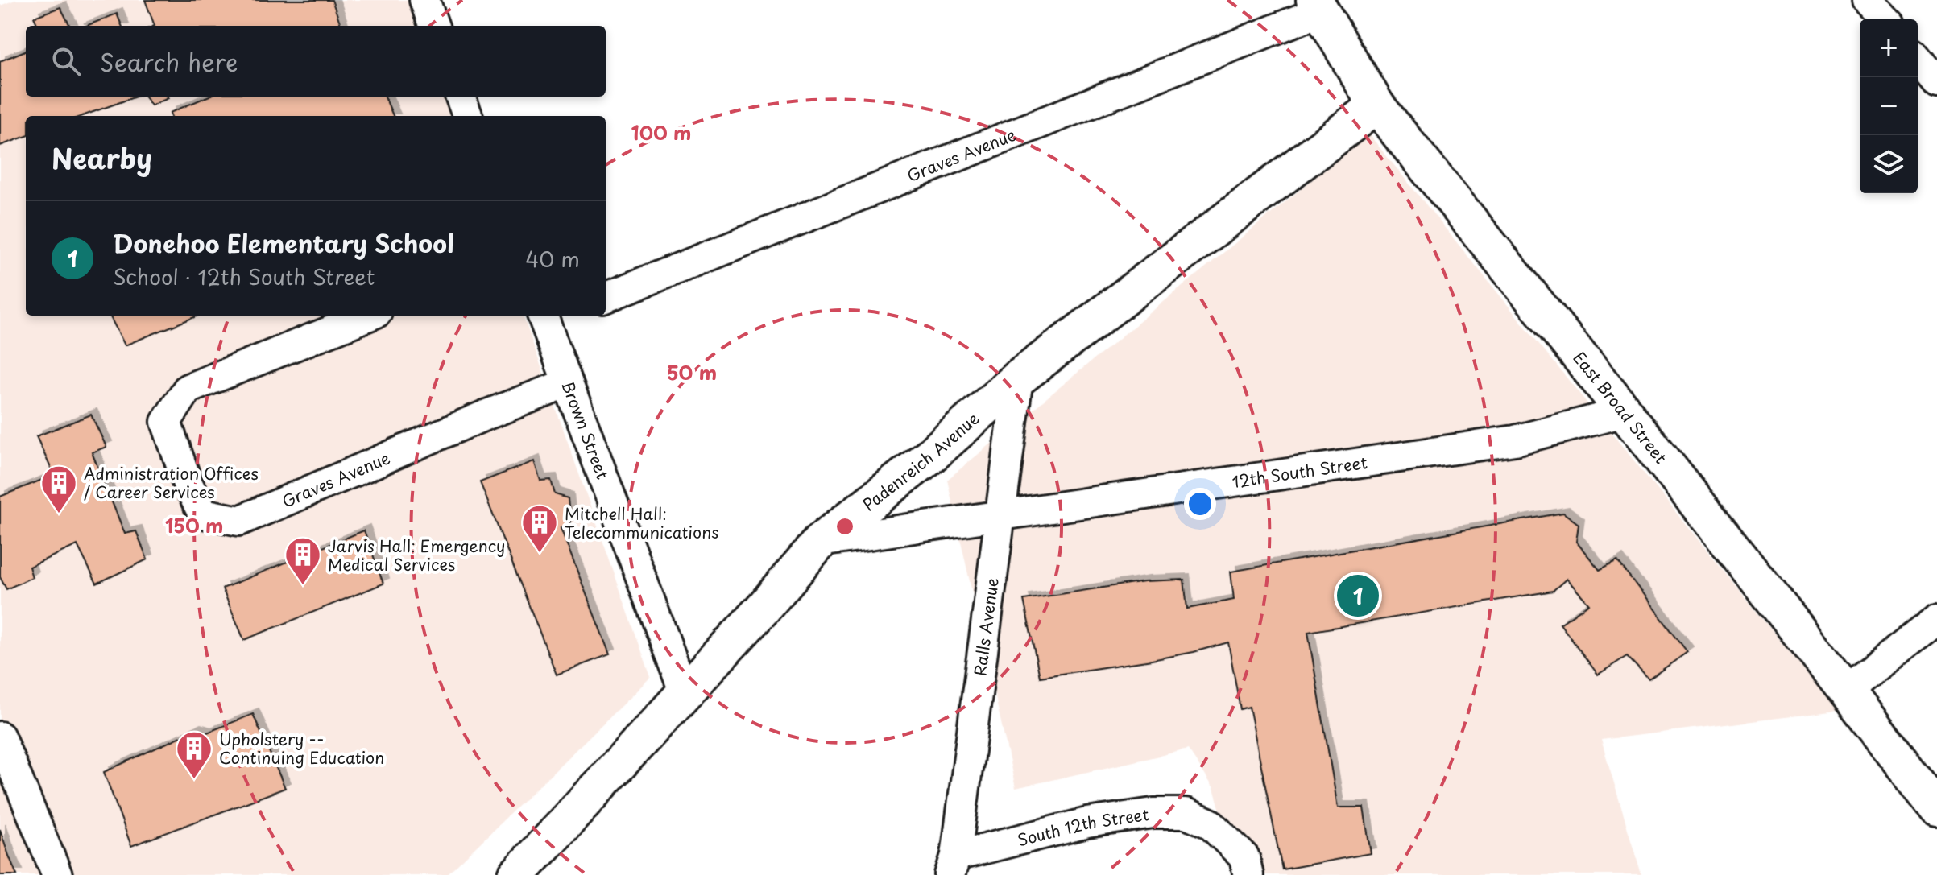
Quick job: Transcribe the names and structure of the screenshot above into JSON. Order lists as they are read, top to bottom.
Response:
{
  "streets": {
    "street": [
      "Graves Avenue",
      "East Broad Street",
      "Brown Street",
      "Padenreich Avenue",
      "12th South Street",
      "Ralls Avenue",
      "South 12th Street"
    ]
  },
  "crossings": [
    ["Graves Avenue", "East Broad Street"],
    ["Graves Avenue", "Brown Street"],
    ["East Broad Street", "Padenreich Avenue"],
    ["East Broad Street", "12th South Street"],
    ["Brown Street", "Padenreich Avenue"],
    ["Padenreich Avenue", "12th South Street"],
    ["Padenreich Avenue", "Ralls Avenue"],
    ["12th South Street", "Ralls Avenue"],
    ["Ralls Avenue", "South 12th Street"]
  ],
  "places": {
    "building": [
      "Administration Offices / Career Services",
      "Mitchell Hall: Telecommunications",
      "Jarvis Hall: Emergency Medical Services",
      "Upholstery -- Continuing Education"
    ]
  },
  "page": {
    "map_buttons": ["+", "−"],
    "search": "Search here",
    "heading": "Nearby",
    "list": [
      {
        "mark": "1",
        "name": "Donehoo Elementary School",
        "note": "School · 12th South Street",
        "value": "40 m"
      }
    ],
    "pins": "1"
  },
  "rings": ["100 m", "50 m", "150 m"]
}
